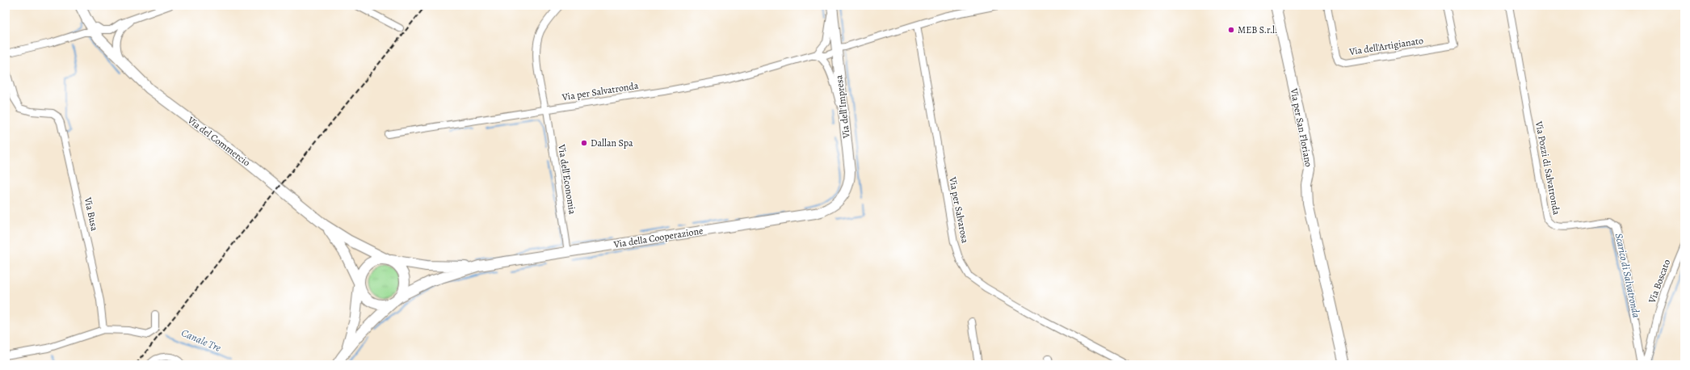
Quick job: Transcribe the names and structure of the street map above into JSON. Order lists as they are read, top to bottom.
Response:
{
  "streets": {
    "street": [
      "Via dell'Artigianato",
      "Via per Salvatronda",
      "Via dell'Impresa",
      "Via per San Floriano",
      "Via del Commercio",
      "Via Pozzi di Salvatronda",
      "Via dell'Economia",
      "Via per Salvarosa",
      "Via Busa",
      "Via della Cooperazione",
      "Via Boscato"
    ]
  },
  "crossings": [
    ["Via per Salvatronda", "Via dell'Impresa"],
    ["Via per Salvatronda", "Via dell'Economia"],
    ["Via per Salvatronda", "Via per Salvarosa"],
    ["Via dell'Impresa", "Via della Cooperazione"],
    ["Via del Commercio", "Via della Cooperazione"],
    ["Via dell'Economia", "Via della Cooperazione"]
  ],
  "water": ["Scarico di Salvatronda", "Canale Tre"],
  "places": ["MEB S.r.l.", "Dallan Spa"]
}
